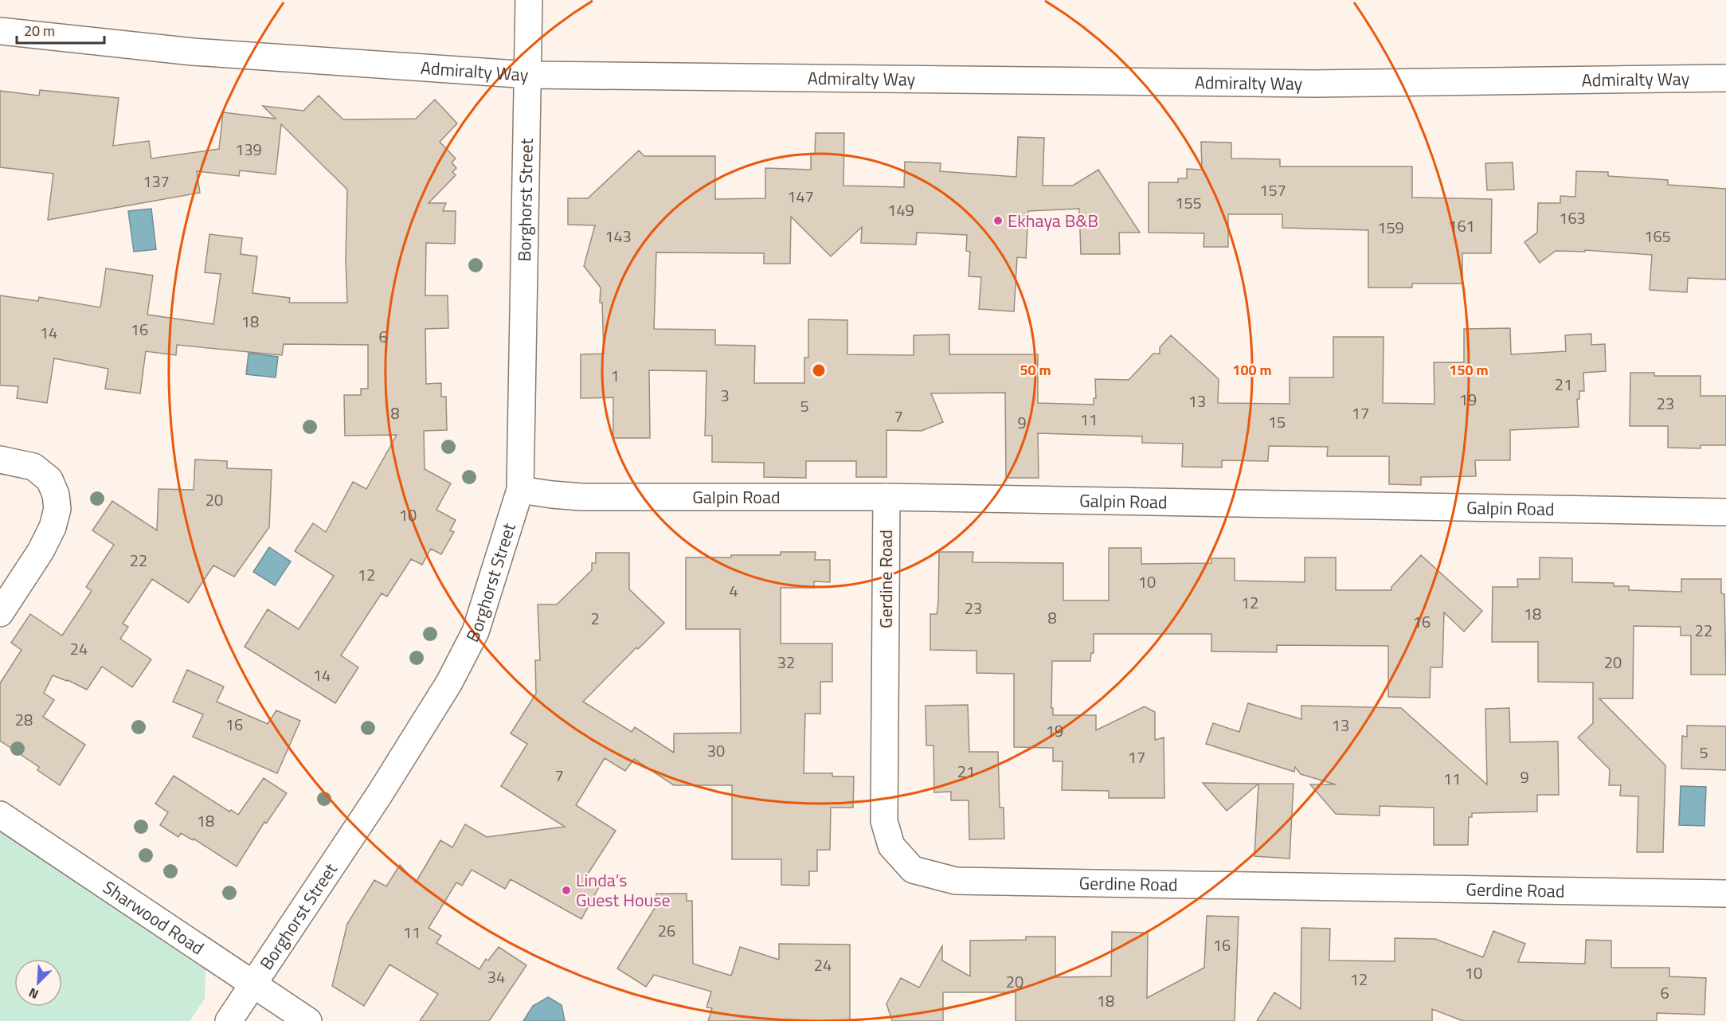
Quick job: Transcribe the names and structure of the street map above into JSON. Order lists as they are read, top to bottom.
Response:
{
  "streets": {
    "street": [
      "Admiralty Way",
      "Borghorst Street",
      "Galpin Road",
      "Gerdine Road",
      "Sharwood Road"
    ]
  },
  "crossings": [
    ["Admiralty Way", "Borghorst Street"],
    ["Borghorst Street", "Galpin Road"],
    ["Borghorst Street", "Sharwood Road"],
    ["Galpin Road", "Gerdine Road"]
  ],
  "places": ["Ekhaya B&B", "Linda’s Guest House"],
  "house_numbers": [
    "139",
    "137",
    "157",
    "147",
    "155",
    "149",
    "163",
    "161",
    "159",
    "143",
    "165",
    "18",
    "16",
    "14",
    "6",
    "1",
    "21",
    "3",
    "19",
    "13",
    "23",
    "5",
    "8",
    "17",
    "7",
    "11",
    "15",
    "9",
    "20",
    "10",
    "22",
    "12",
    "10",
    "4",
    "12",
    "23",
    "18",
    "8",
    "2",
    "16",
    "22",
    "24",
    "32",
    "20",
    "14",
    "28",
    "16",
    "13",
    "19",
    "30",
    "5",
    "17",
    "21",
    "7",
    "9",
    "11",
    "18",
    "26",
    "11",
    "16",
    "24",
    "10",
    "34",
    "12",
    "20",
    "6",
    "18"
  ],
  "scale_bar": "20 m",
  "north": "bottom left",
  "rings": ["50 m", "100 m", "150 m"]
}
